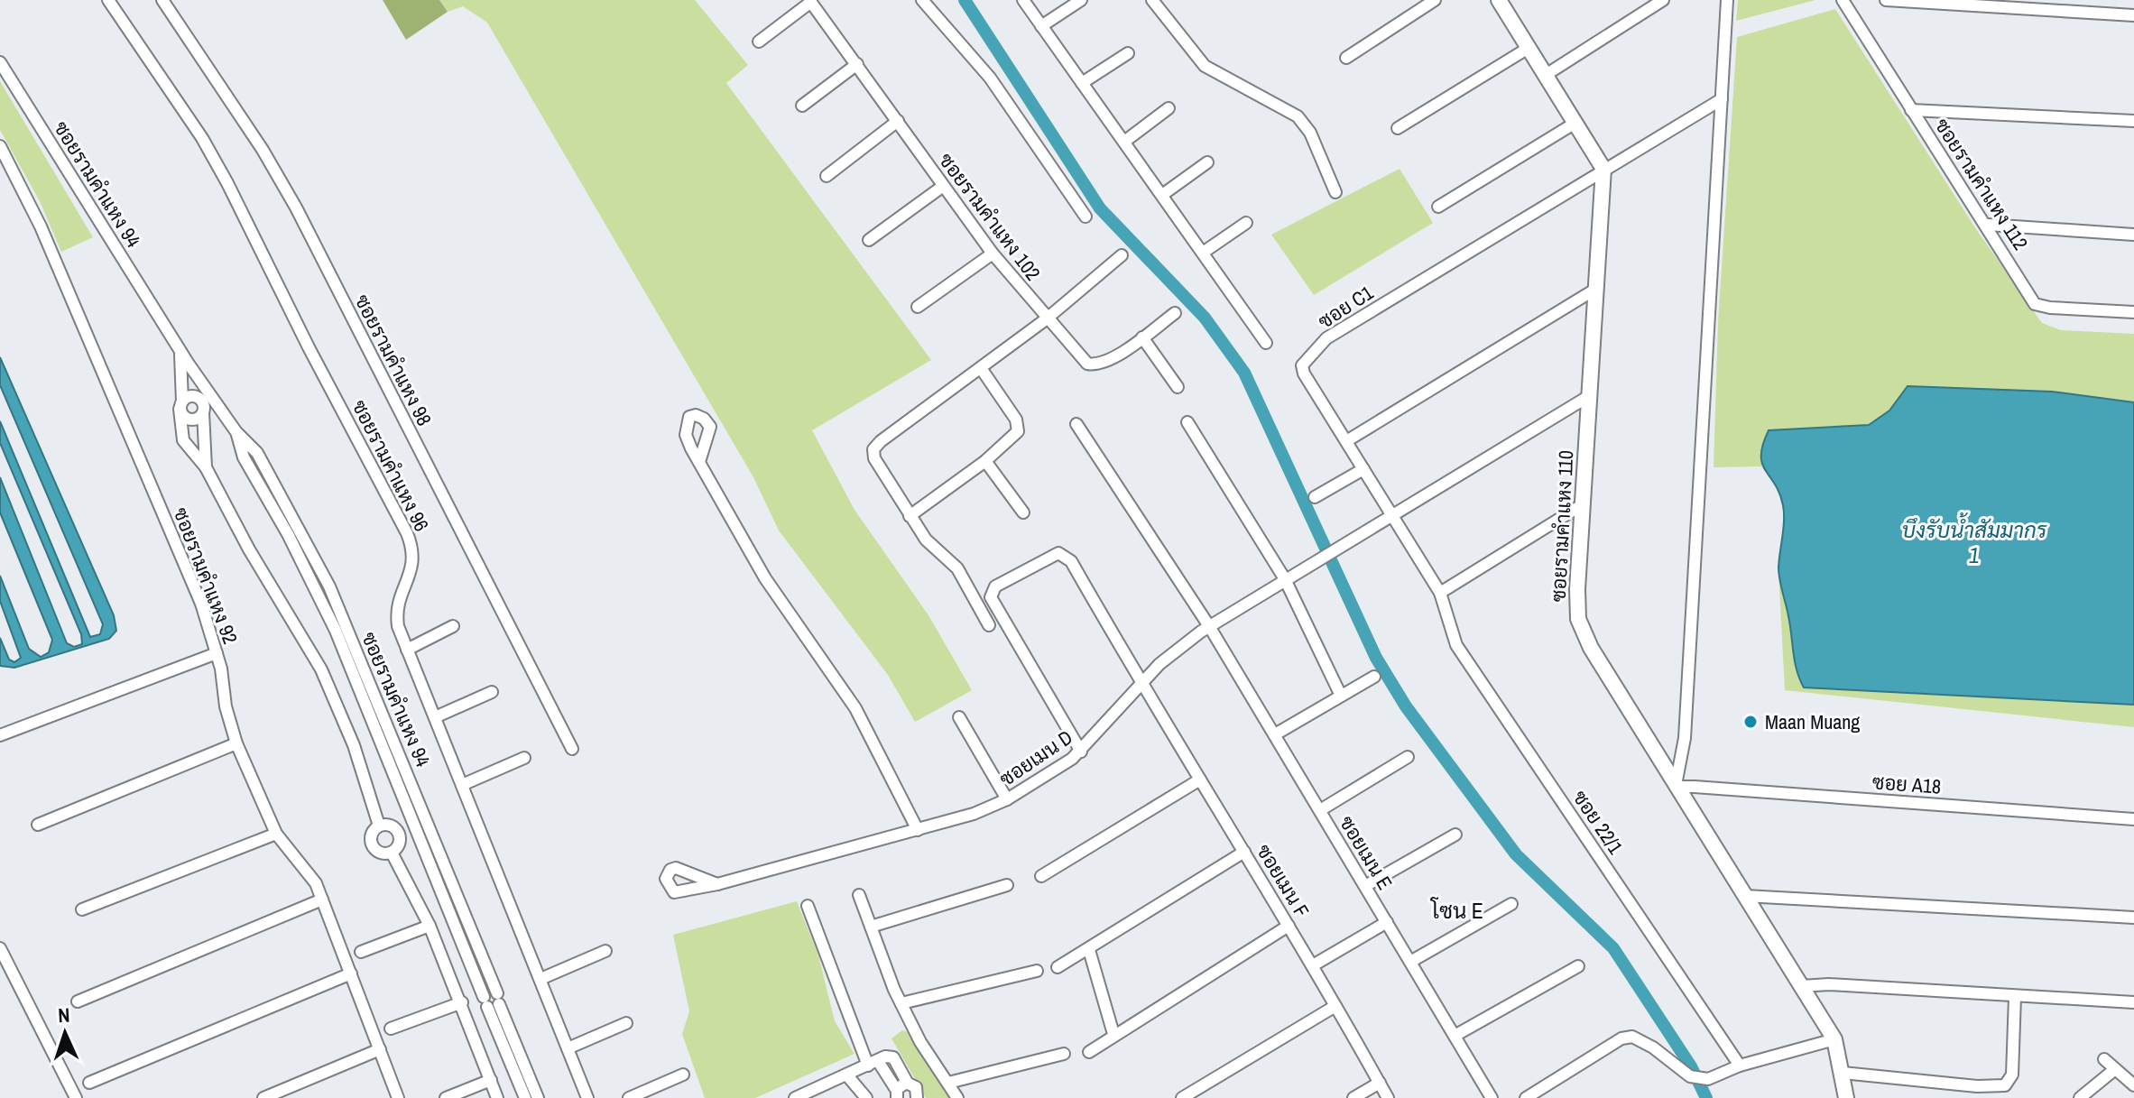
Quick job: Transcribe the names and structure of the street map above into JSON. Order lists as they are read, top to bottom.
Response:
{
  "streets": {
    "street": [
      "ซอยรามคําแหง 94",
      "ซอยรามคำแหง 112",
      "ซอยรามคําแหง 102",
      "ซอย C1",
      "ซอยรามคําแหง 98",
      "ซอยรามคําแหง 96",
      "ซอยรามคำแหง 110",
      "ซอยรามคําแหง 92",
      "ซอยเมน D",
      "ซอย A18",
      "ซอย 22/1",
      "ซอยเมน E",
      "ซอยเมน F"
    ]
  },
  "crossings": [
    ["ซอย C1", "ซอยรามคำแหง 110"],
    ["ซอย C1", "ซอยเมน D"],
    ["ซอย C1", "ซอย 22/1"],
    ["ซอยรามคำแหง 110", "ซอยเมน D"],
    ["ซอยรามคำแหง 110", "ซอย A18"],
    ["ซอยเมน D", "ซอยเมน E"],
    ["ซอยเมน D", "ซอยเมน F"]
  ],
  "districts": ["โซน E"],
  "water": ["บึงรับน้ำสัมมากร 1"],
  "places": ["Maan Muang"],
  "north": "top"
}
